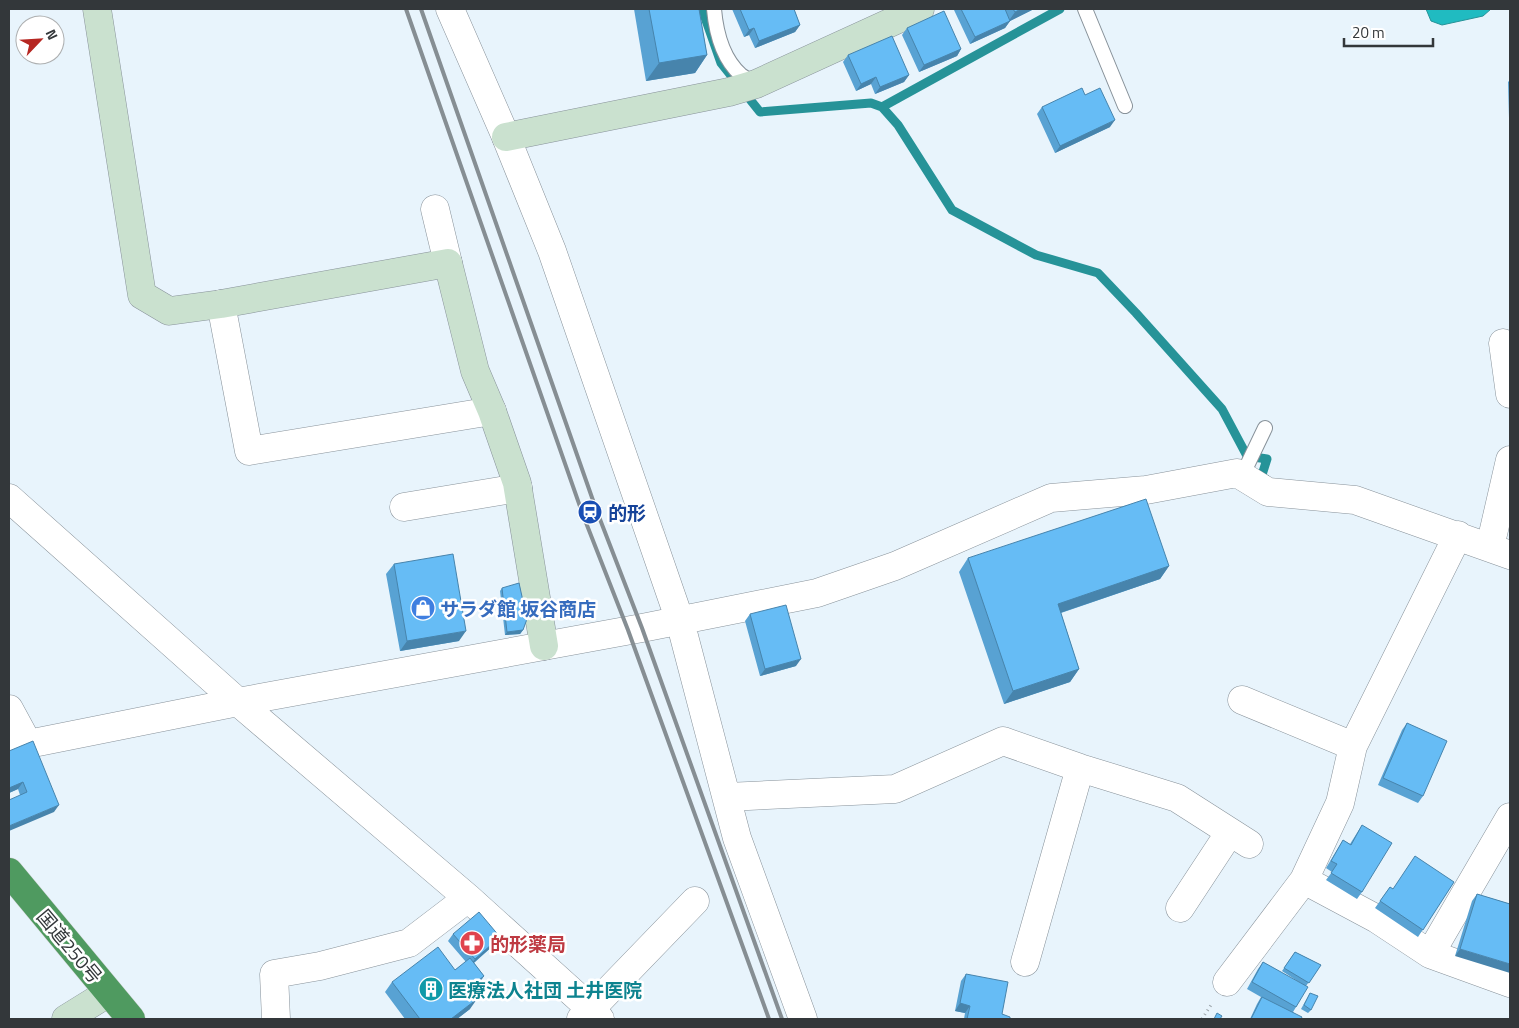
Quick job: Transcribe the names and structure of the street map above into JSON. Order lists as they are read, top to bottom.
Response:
{
  "streets": {
    "highway": ["国道250号"]
  },
  "places": {
    "station": ["的形"],
    "shop": ["サラダ館 坂谷商店"],
    "pharmacy": ["的形薬局"],
    "building": ["医療法人社団 土井医院"]
  },
  "scale_bar": "20 m",
  "north": "top right"
}
